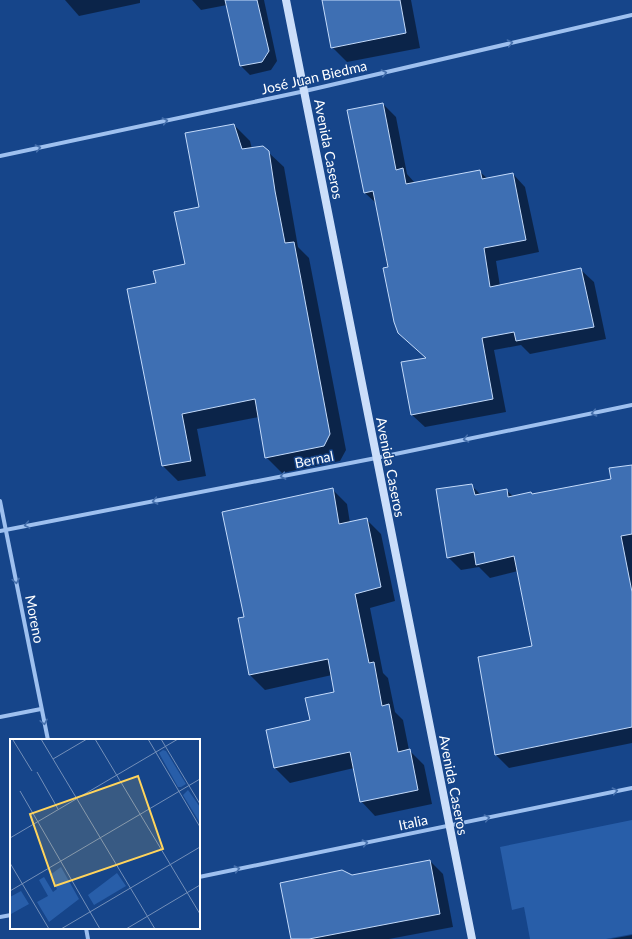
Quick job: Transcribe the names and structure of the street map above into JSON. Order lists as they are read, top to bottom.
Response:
{
  "streets": {
    "main road": ["Avenida Caseros"],
    "street": [
      "José Juan Biedma",
      "Bernal",
      "Moreno",
      "Italia"
    ]
  },
  "crossings": [
    ["José Juan Biedma", "Avenida Caseros"],
    ["Avenida Caseros", "Bernal"],
    ["Avenida Caseros", "Italia"],
    ["Bernal", "Moreno"]
  ],
  "one_way": [
    "José Juan Biedma",
    "Bernal",
    "Moreno",
    "Italia"
  ]
}
